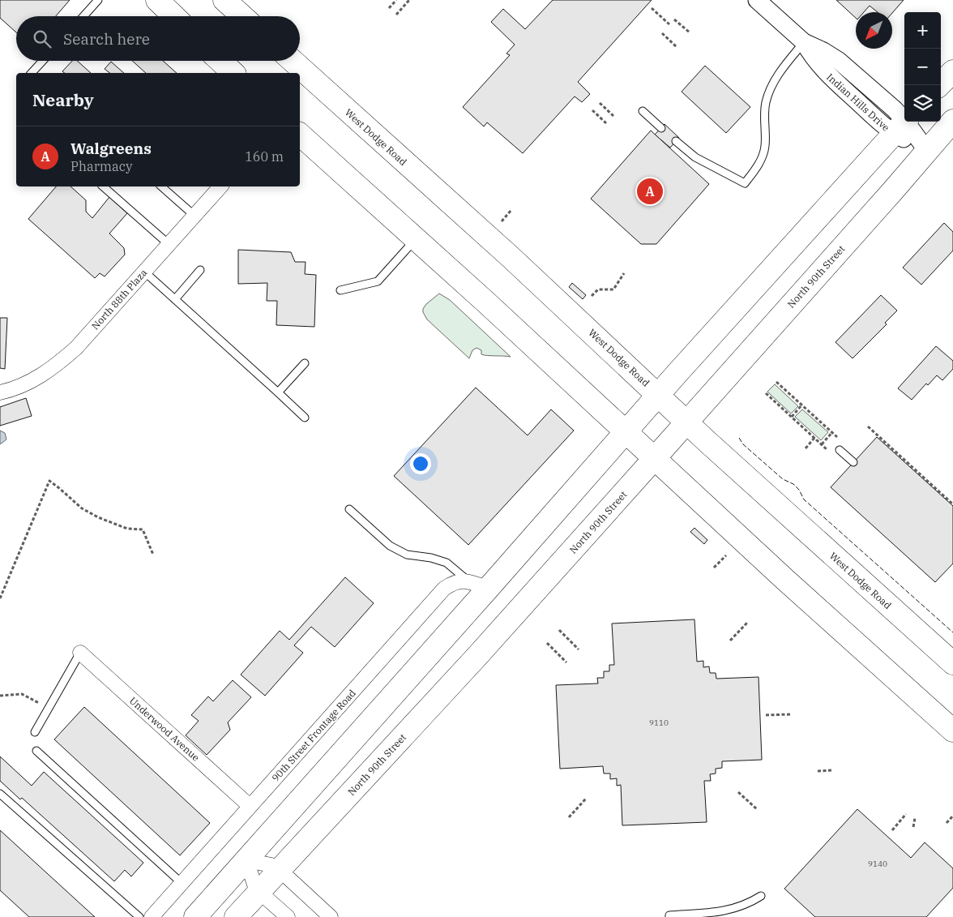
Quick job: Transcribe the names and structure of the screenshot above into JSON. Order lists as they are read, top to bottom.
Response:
{
  "streets": {
    "main road": ["West Dodge Road", "North 90th Street"],
    "street": [
      "Indian Hills Drive",
      "North 88th Plaza",
      "Underwood Avenue",
      "90th Street Frontage Road"
    ]
  },
  "crossings": [
    ["Indian Hills Drive", "North 90th Street"],
    ["West Dodge Road", "North 90th Street"],
    ["Underwood Avenue", "90th Street Frontage Road"]
  ],
  "house_numbers": ["9110", "9140"],
  "north": "bottom left",
  "page": {
    "map_buttons": ["+", "−"],
    "search": "Search here",
    "heading": "Nearby",
    "list": [
      {
        "mark": "A",
        "name": "Walgreens",
        "note": "Pharmacy",
        "value": "160 m"
      }
    ],
    "pins": "A"
  }
}
